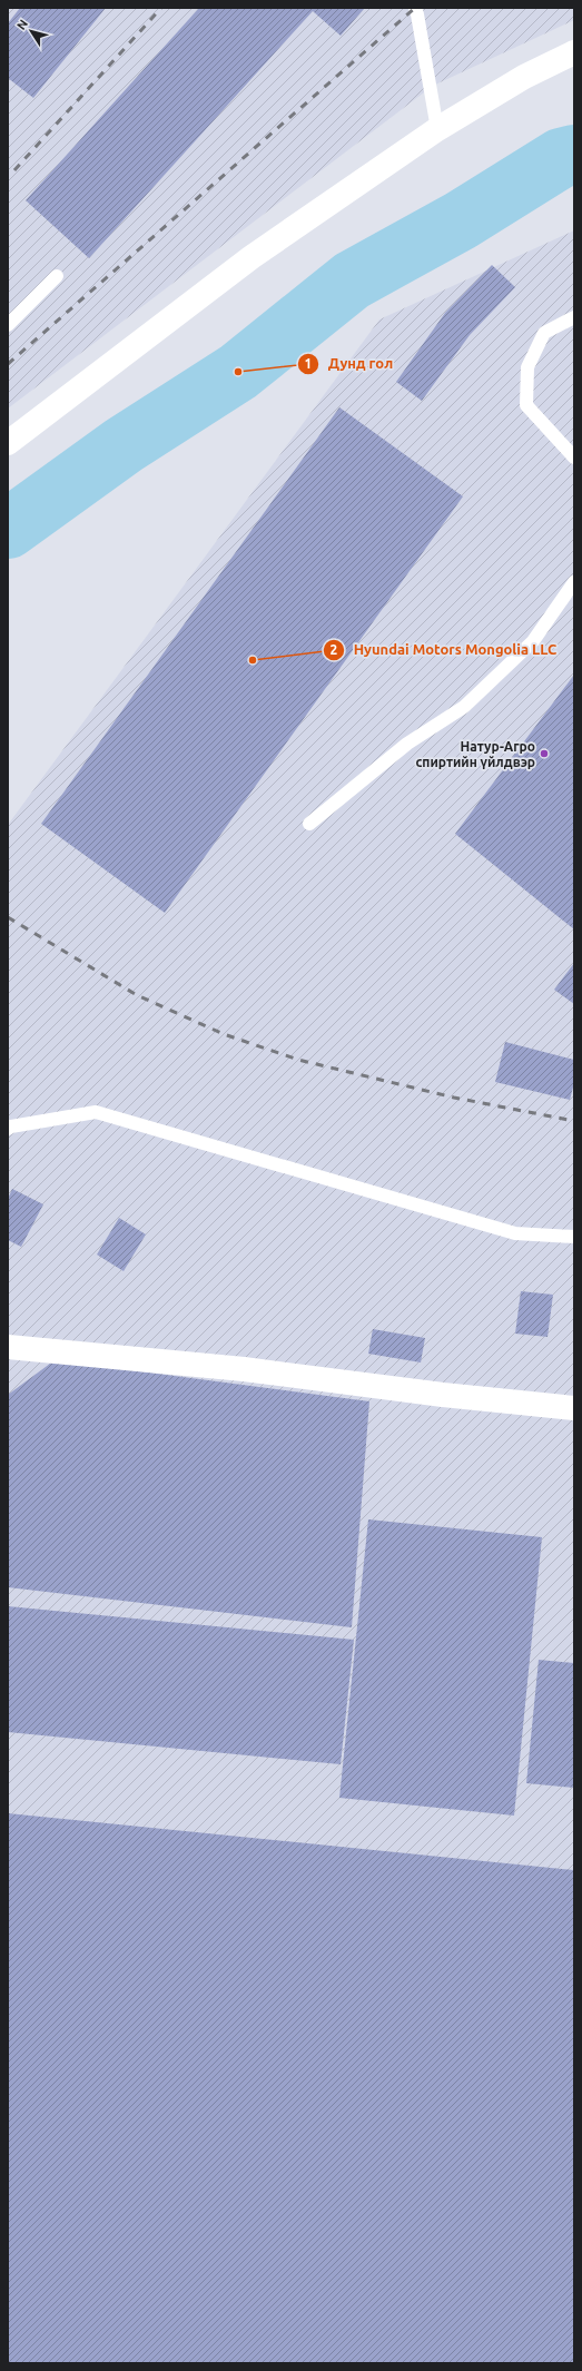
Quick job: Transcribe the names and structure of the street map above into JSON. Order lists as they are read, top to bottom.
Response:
{
  "places": ["Дунд гол", "Hyundai Motors Mongolia LLC", "Натур-Агро спиртийн үйлдвэр"],
  "north": "top left"
}
